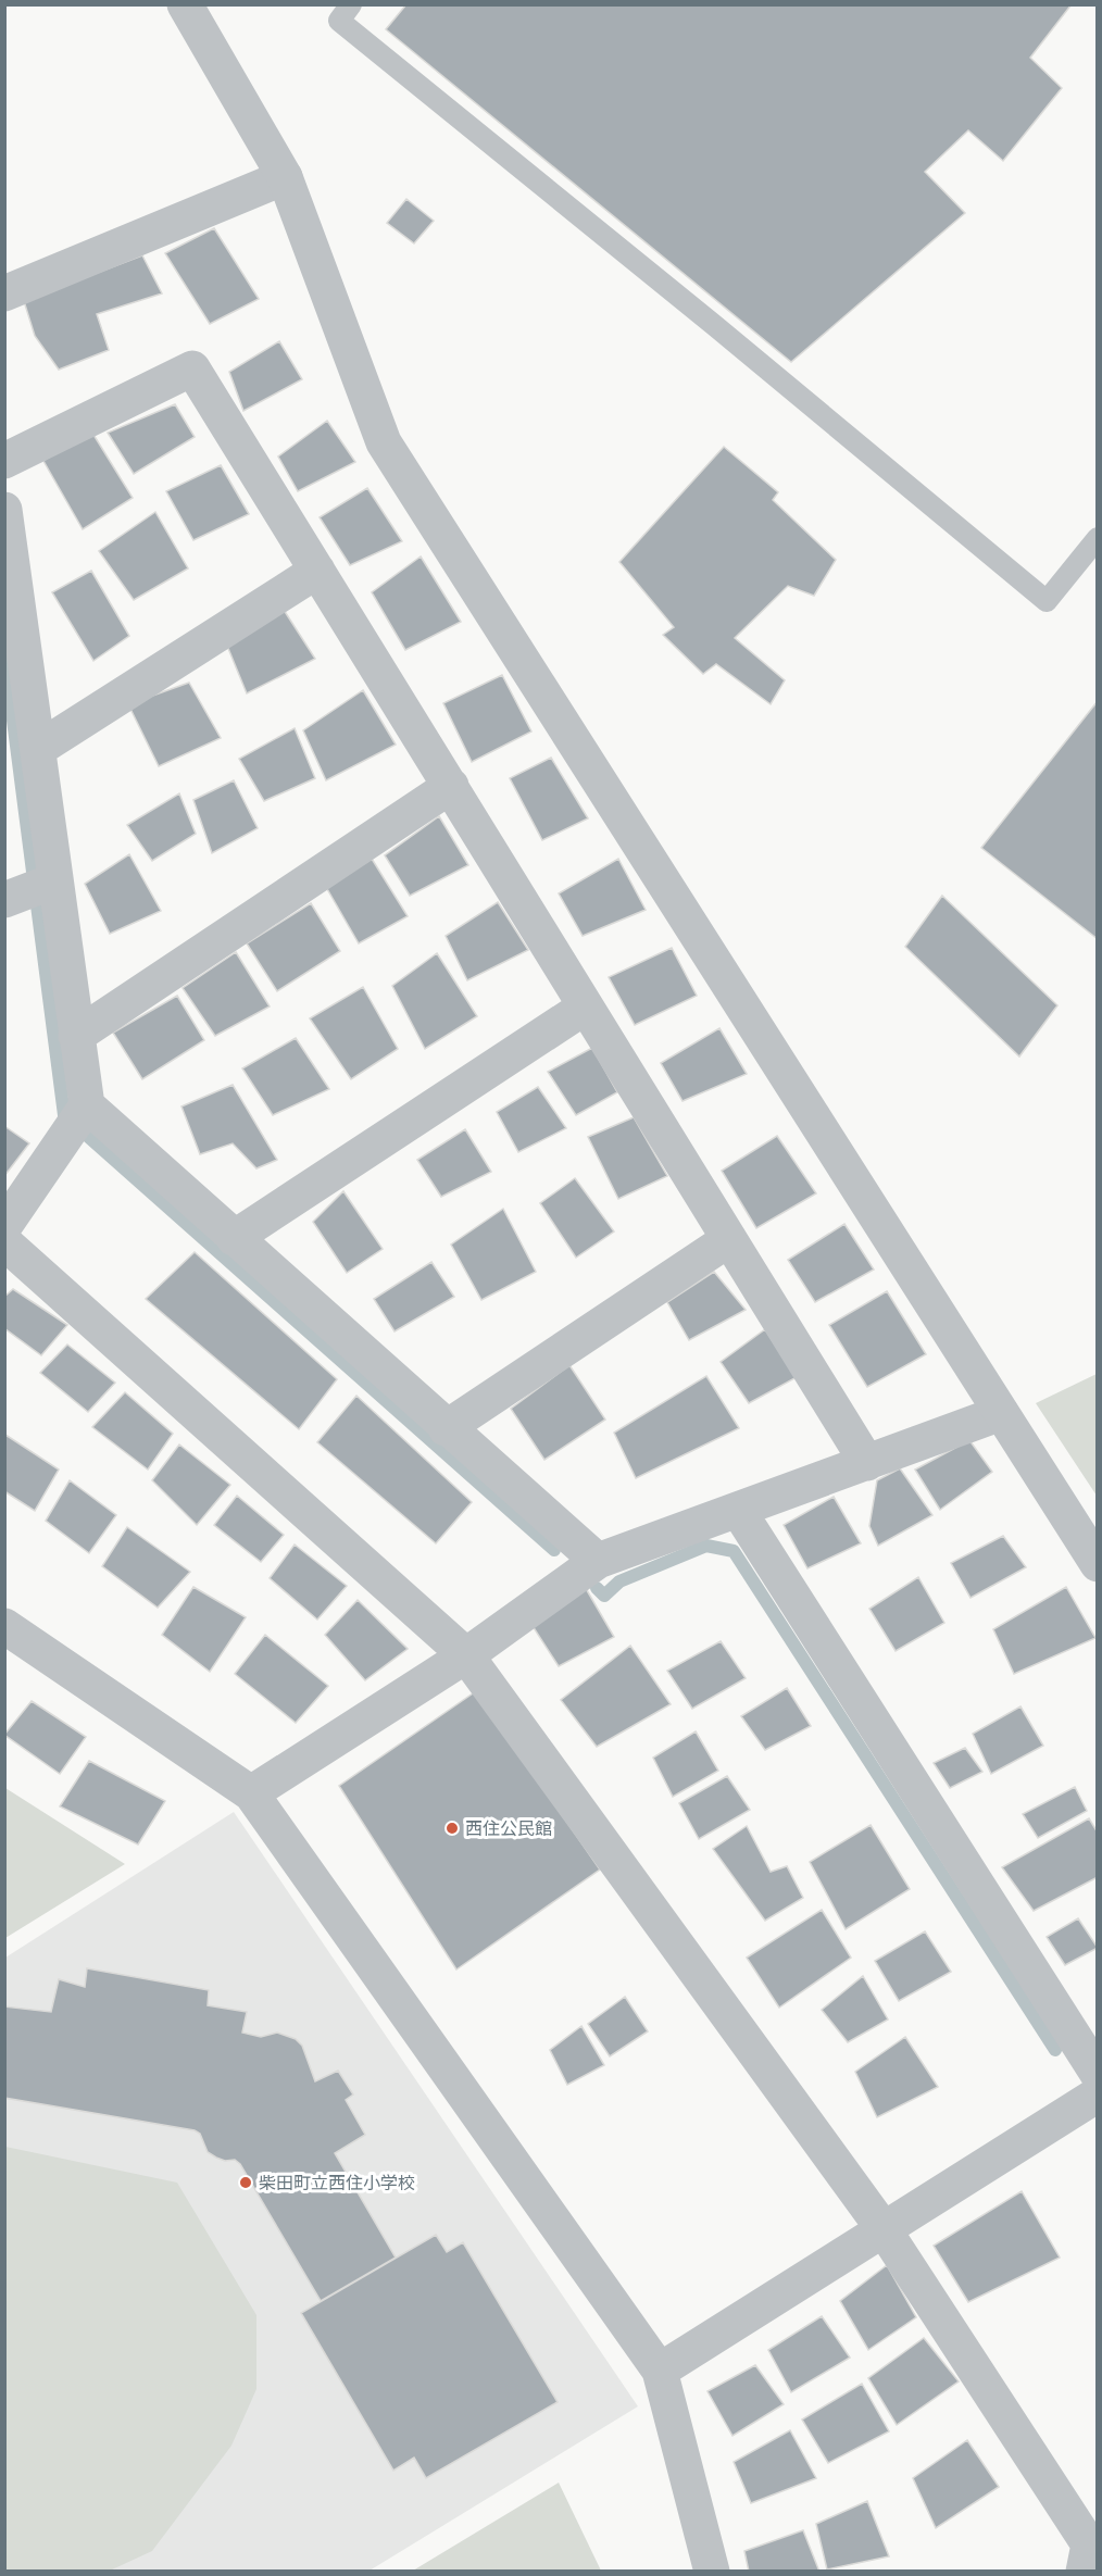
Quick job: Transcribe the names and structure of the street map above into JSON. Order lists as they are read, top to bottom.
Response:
{
  "places": ["西住公民館", "柴田町立西住小学校"]
}
